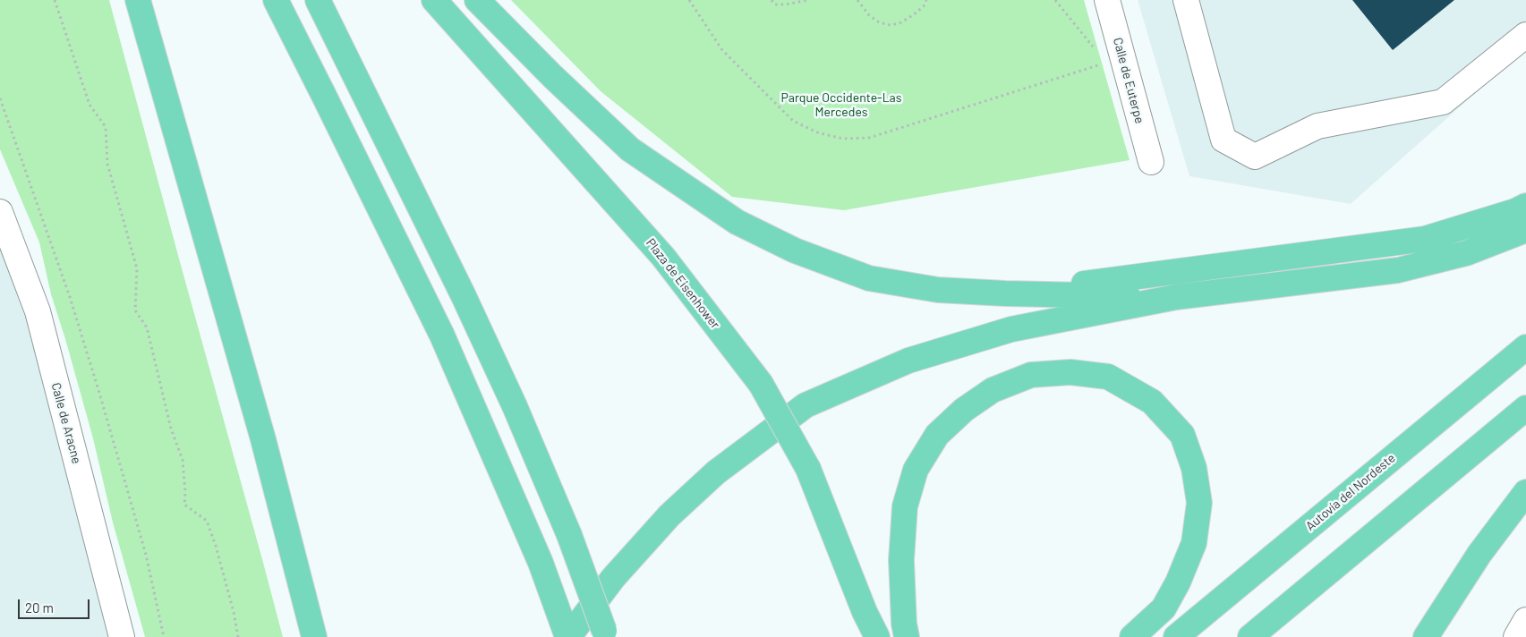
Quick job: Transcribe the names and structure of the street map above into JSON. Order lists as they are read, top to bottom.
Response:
{
  "streets": {
    "highway": ["Plaza de Eisenhower", "Autovía del Nordeste"],
    "street": ["Calle de Euterpe", "Calle de Aracne"]
  },
  "parks": ["Parque Occidente-Las Mercedes"],
  "scale_bar": "20 m"
}
